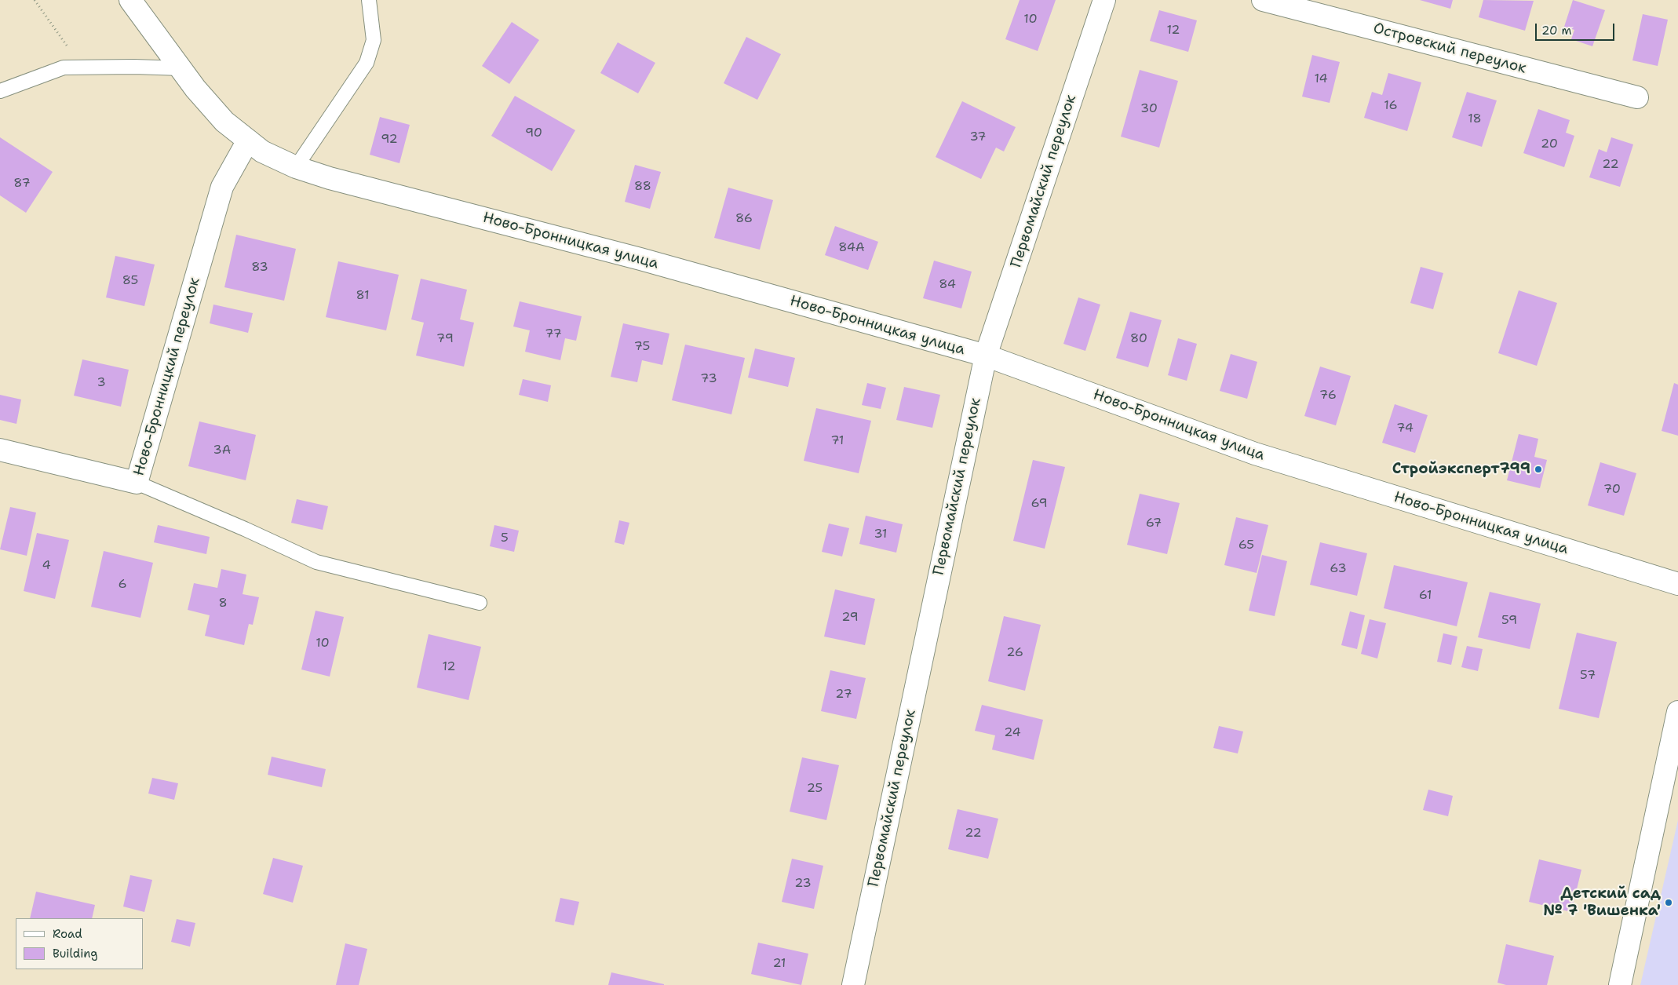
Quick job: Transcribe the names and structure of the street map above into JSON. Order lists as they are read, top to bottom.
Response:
{
  "streets": {
    "street": [
      "Островский переулок",
      "Первомайский переулок",
      "Ново-Бронницкая улица",
      "Ново-Бронницкий переулок"
    ]
  },
  "crossings": [
    ["Первомайский переулок", "Ново-Бронницкая улица"],
    ["Ново-Бронницкая улица", "Ново-Бронницкий переулок"]
  ],
  "places": ["Стройэксперт799", "Детский сад № 7 'Вишенка'"],
  "house_numbers": [
    "10",
    "12",
    "14",
    "16",
    "30",
    "18",
    "90",
    "37",
    "92",
    "20",
    "22",
    "87",
    "88",
    "86",
    "84А",
    "83",
    "85",
    "84",
    "81",
    "77",
    "79",
    "80",
    "75",
    "73",
    "3",
    "76",
    "74",
    "71",
    "3А",
    "70",
    "69",
    "67",
    "31",
    "5",
    "65",
    "4",
    "63",
    "6",
    "61",
    "8",
    "29",
    "59",
    "10",
    "26",
    "12",
    "57",
    "27",
    "24",
    "25",
    "22",
    "23",
    "21"
  ],
  "legend": ["Road", "Building"],
  "scale_bar": "20 m"
}
